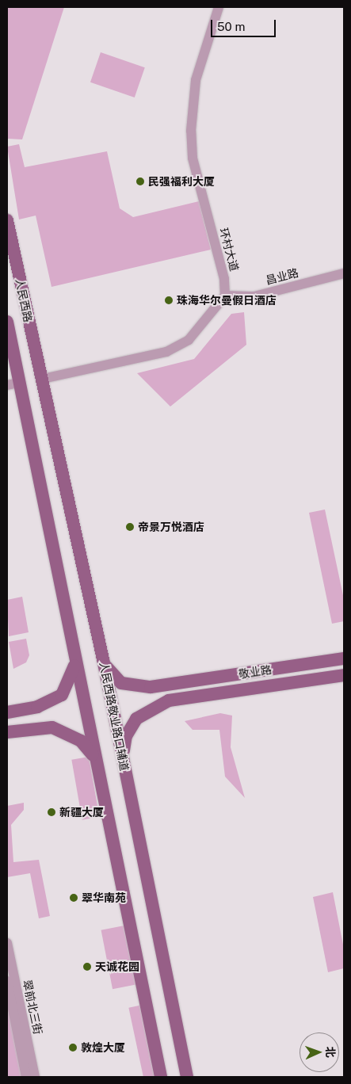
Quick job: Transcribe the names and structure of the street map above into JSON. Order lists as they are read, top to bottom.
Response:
{
  "streets": {
    "main road": ["人民西路", "敬业路", "人民西路敬业路口辅道"],
    "street": ["环村大道", "昌业路", "翠前北三街"]
  },
  "crossings": [
    ["环村大道", "昌业路"],
    ["人民西路", "人民西路敬业路口辅道"],
    ["敬业路", "人民西路敬业路口辅道"]
  ],
  "places": [
    "民强福利大厦",
    "珠海华尔曼假日酒店",
    "帝景万悦酒店",
    "新疆大厦",
    "翠华南苑",
    "天诚花园",
    "敦煌大厦"
  ],
  "scale_bar": "50 m",
  "north": "right"
}
